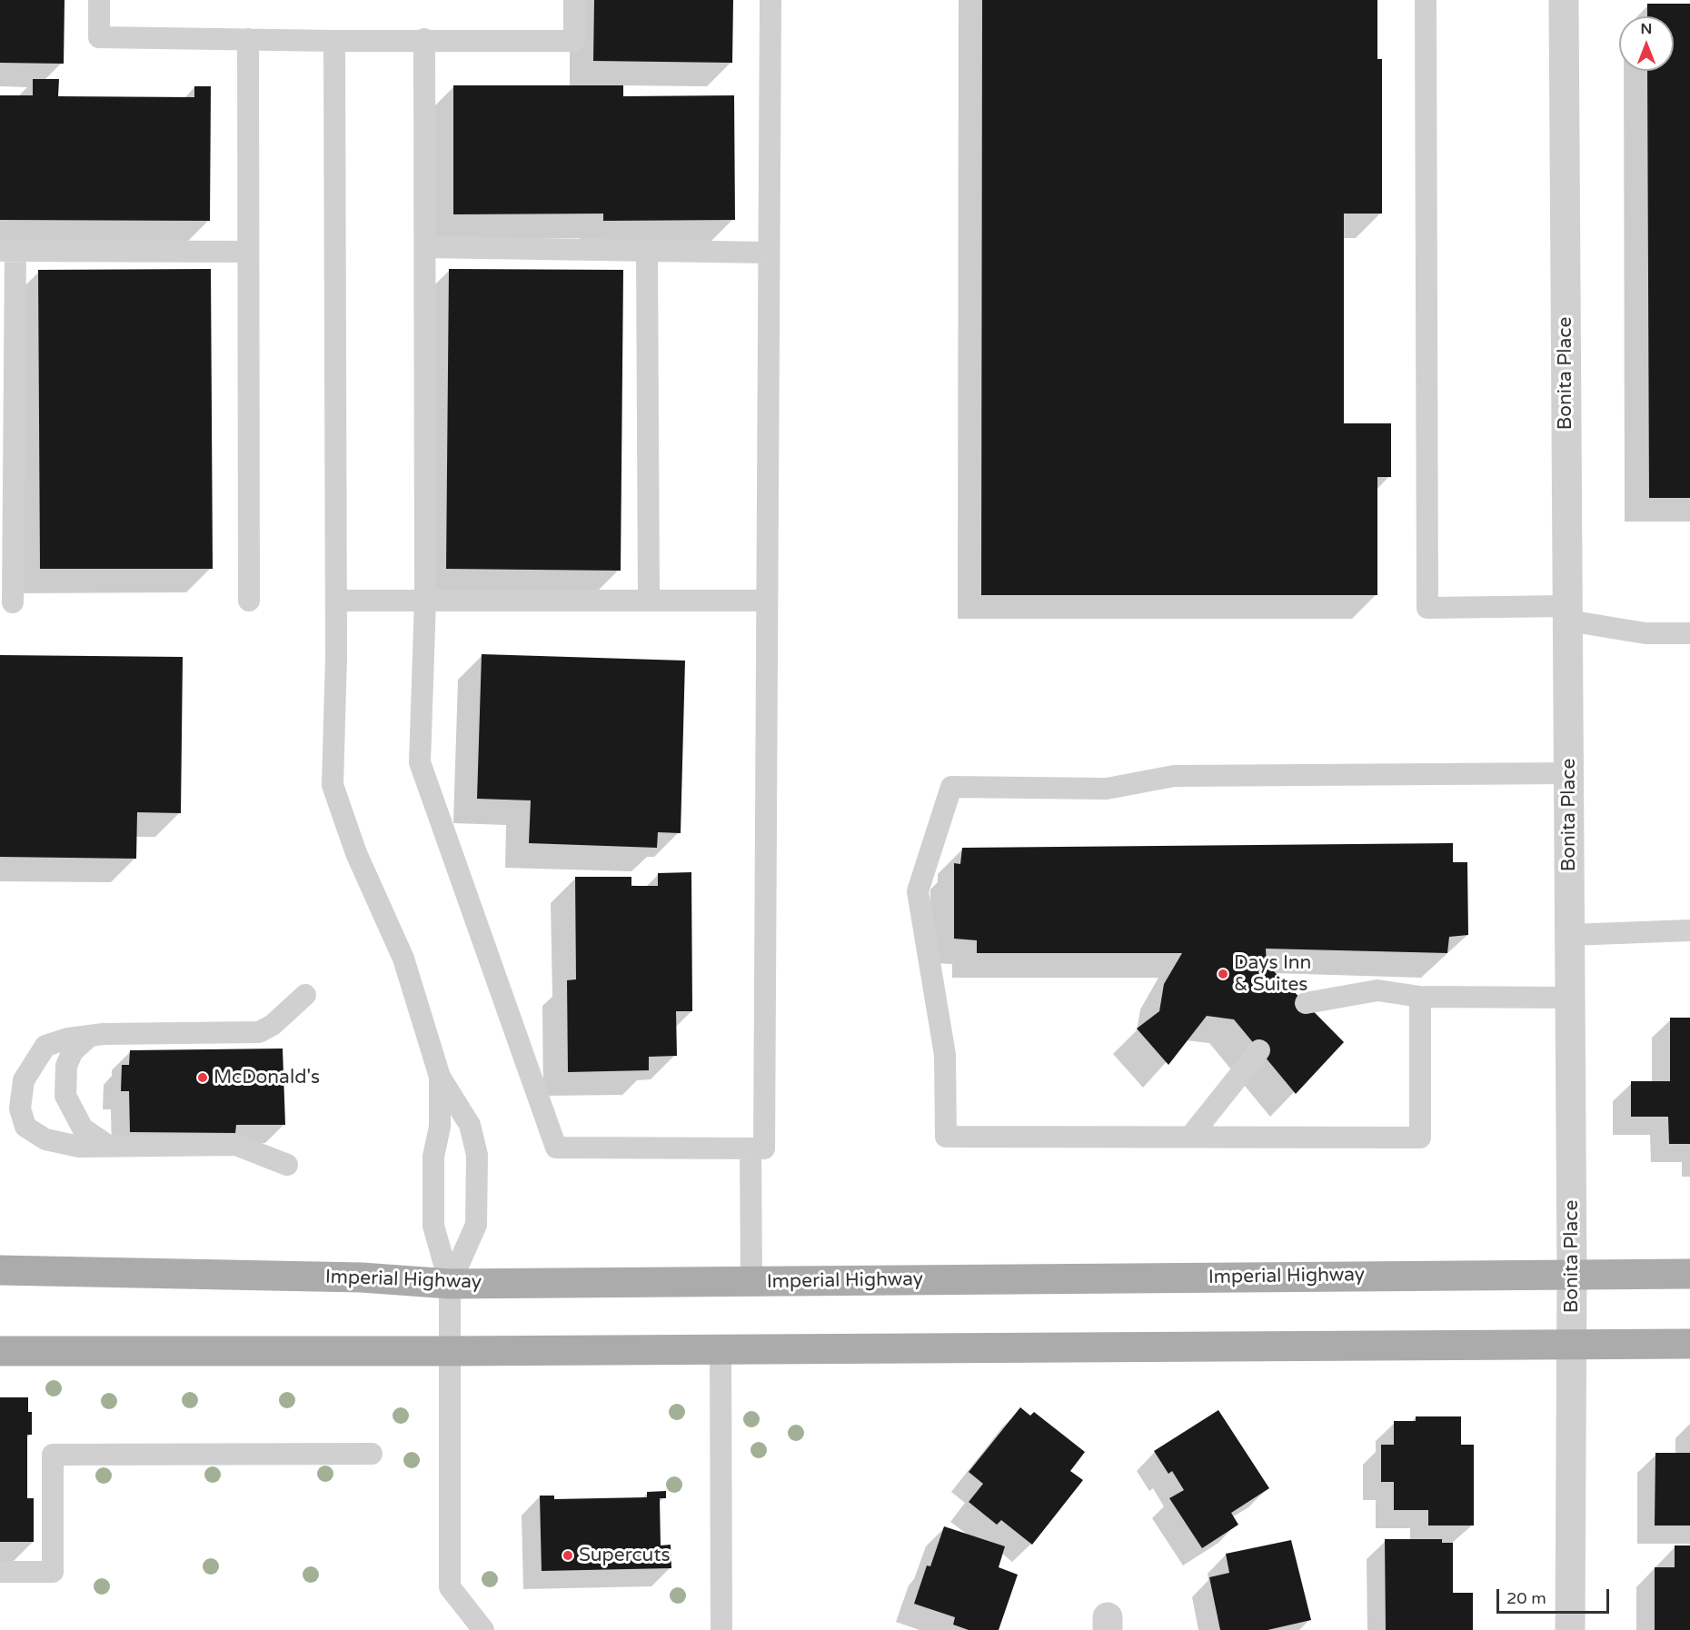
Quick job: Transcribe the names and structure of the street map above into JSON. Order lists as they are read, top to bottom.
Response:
{
  "streets": {
    "main road": ["Imperial Highway"],
    "street": ["Bonita Place"]
  },
  "crossings": [
    ["Bonita Place", "Imperial Highway"]
  ],
  "places": ["Days Inn & Suites", "McDonald's", "Supercuts"],
  "scale_bar": "20 m",
  "north": "top"
}
